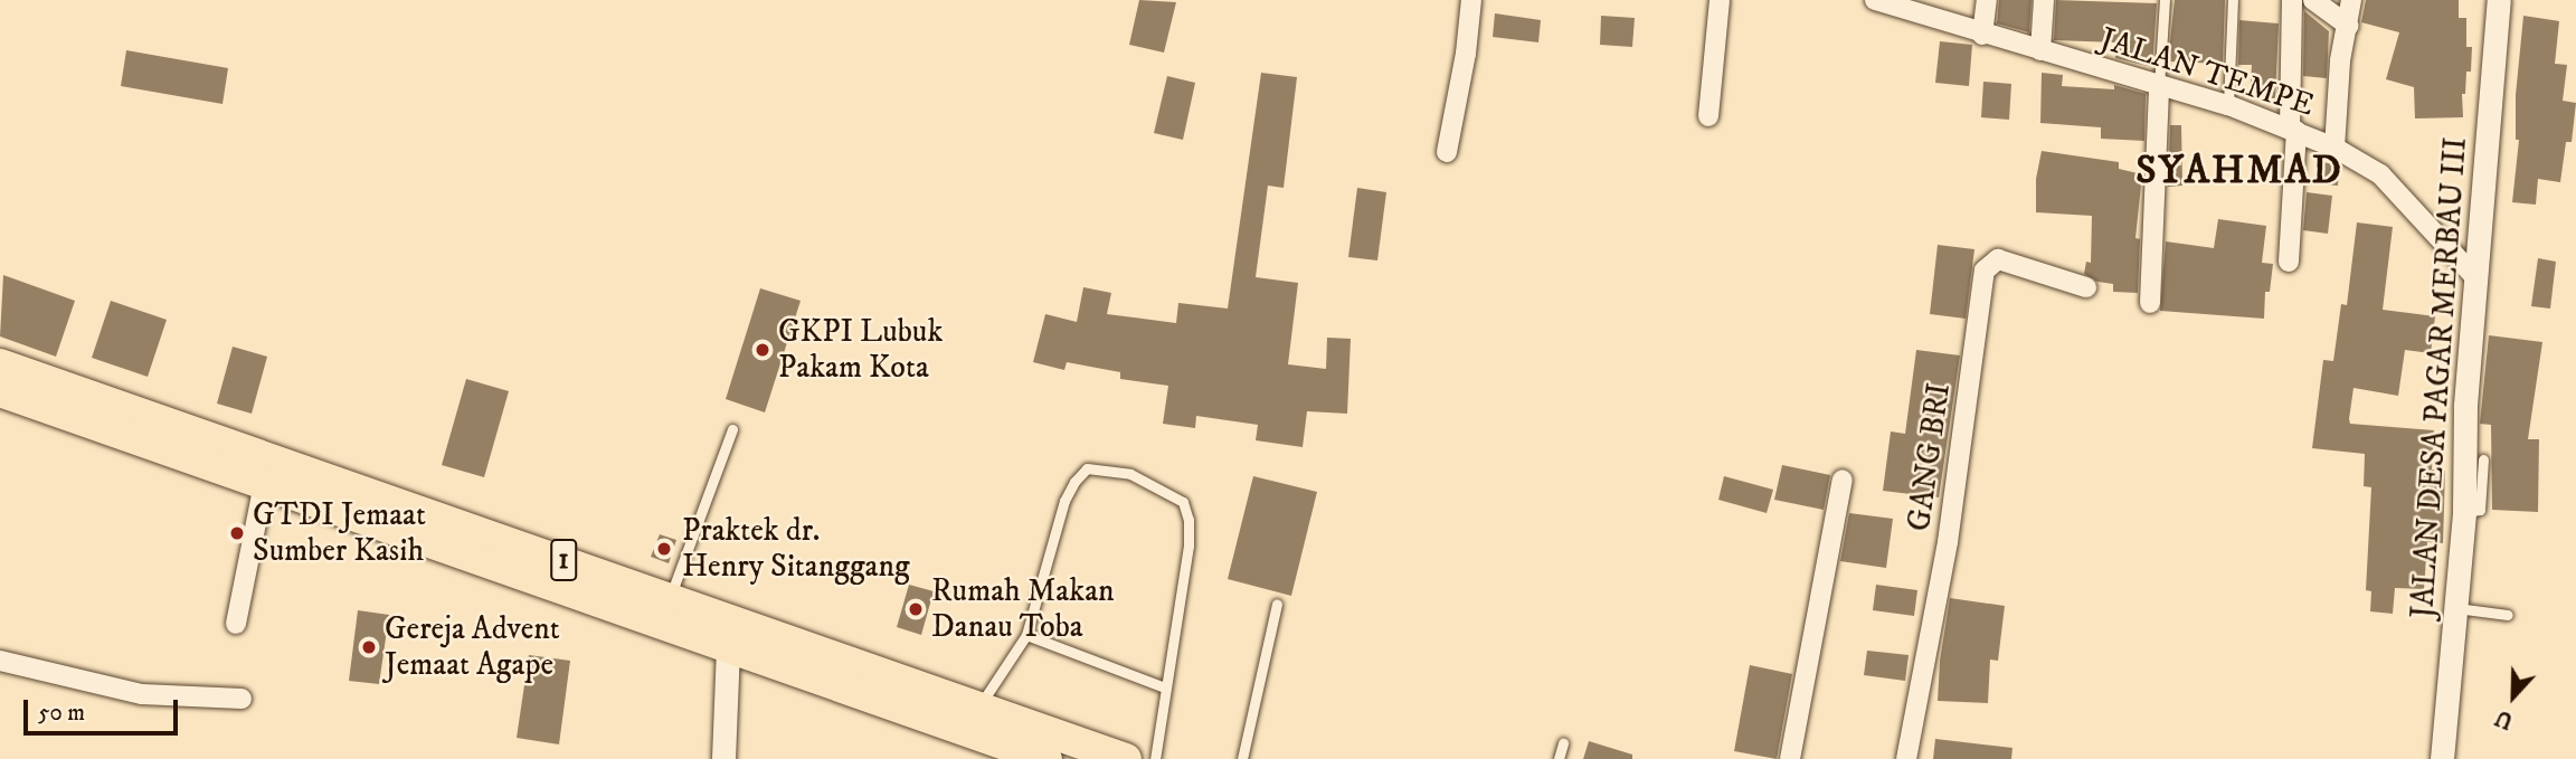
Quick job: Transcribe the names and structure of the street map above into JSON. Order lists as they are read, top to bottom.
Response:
{
  "streets": {
    "highway": ["1"],
    "street": ["JALAN TEMPE", "JALAN DESA PAGAR MERBAU III", "GANG BRI"]
  },
  "crossings": [
    ["JALAN TEMPE", "JALAN DESA PAGAR MERBAU III"]
  ],
  "districts": ["SYAHMAD"],
  "places": [
    "GKPI Lubuk Pakam Kota",
    "GTDI Jemaat Sumber Kasih",
    "Praktek dr. Henry Sitanggang",
    "Rumah Makan Danau Toba",
    "Gereja Advent Jemaat Agape"
  ],
  "scale_bar": "50 m",
  "north": "bottom"
}
